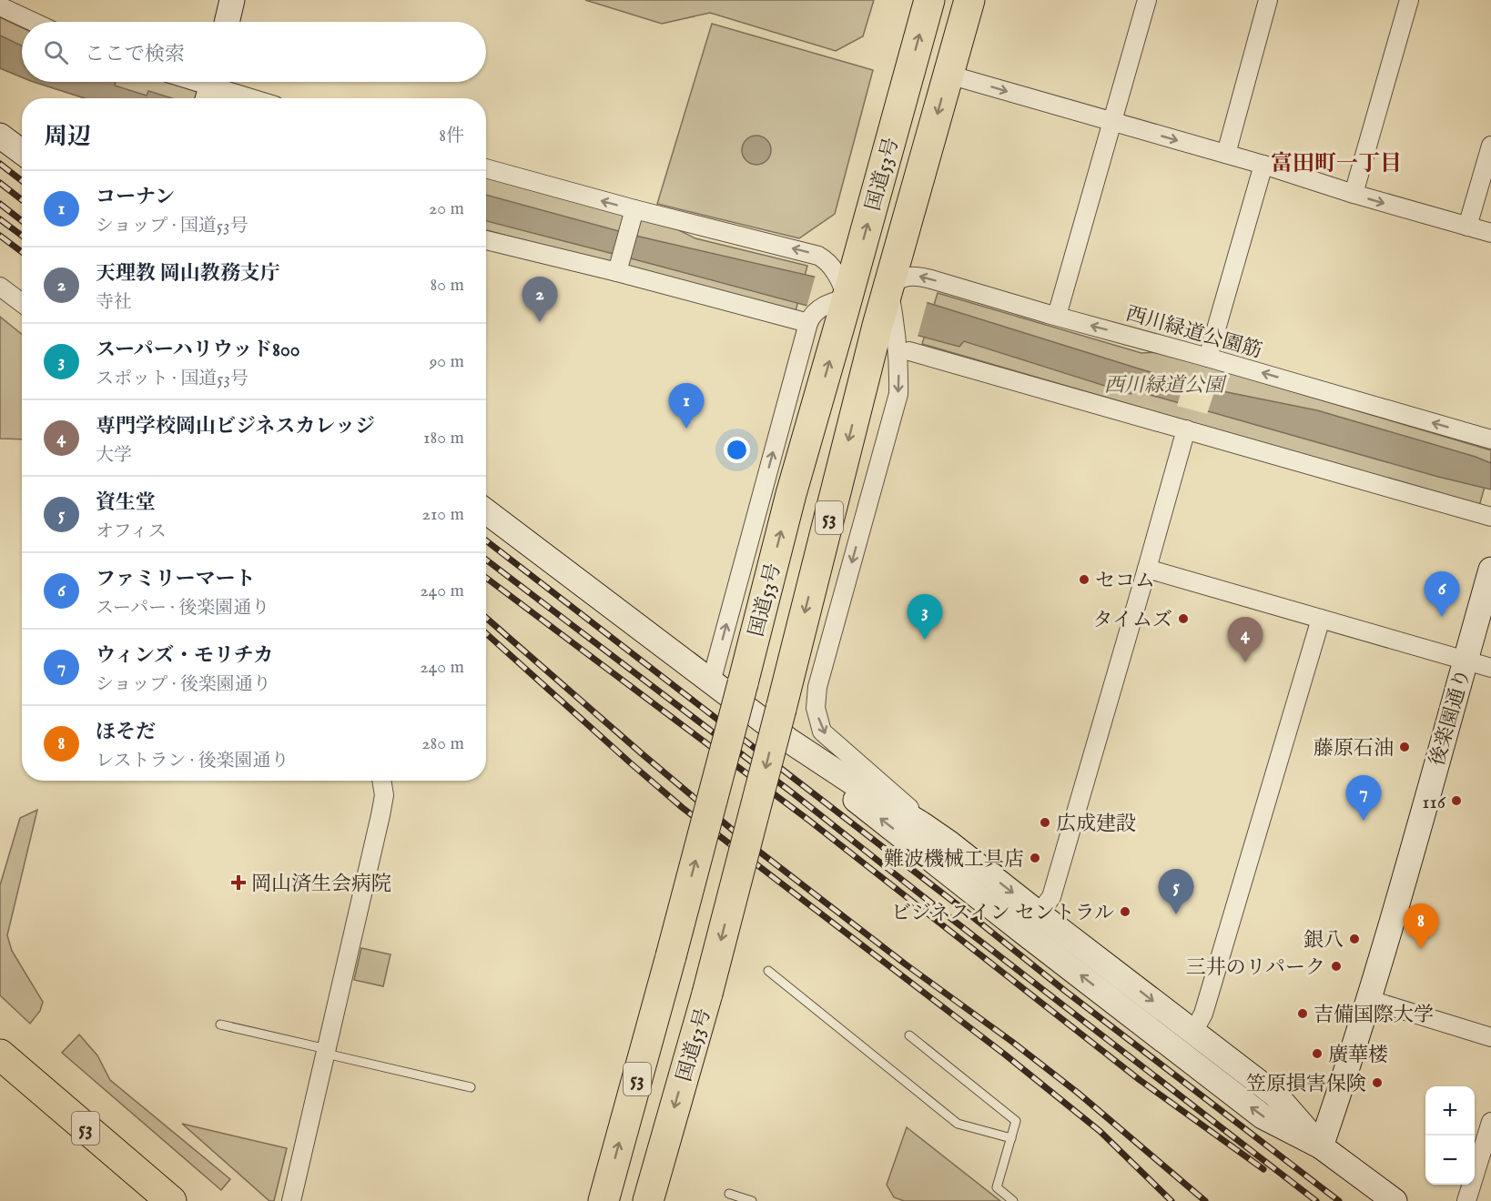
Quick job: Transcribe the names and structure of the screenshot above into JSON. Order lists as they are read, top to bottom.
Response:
{
  "streets": {
    "highway": ["国道53号", "53"],
    "street": ["西川緑道公園筋", "後楽園通り"]
  },
  "crossings": [
    ["国道53号", "西川緑道公園筋"]
  ],
  "districts": ["富田町一丁目"],
  "parks": ["西川緑道公園"],
  "places": {
    "other": [
      "セコム",
      "タイムズ",
      "藤原石油",
      "116",
      "広成建設",
      "難波機械工具店",
      "ビジネスイン セントラル",
      "銀八",
      "三井のリパーク",
      "吉備国際大学",
      "廣華楼",
      "笠原損害保険"
    ],
    "health": ["岡山済生会病院"]
  },
  "page": {
    "search": "ここで検索",
    "heading": ["周辺", "8件"],
    "list": [
      {
        "mark": "1",
        "name": "コーナン",
        "note": "ショップ · 国道53号",
        "value": "20 m"
      },
      {
        "mark": "2",
        "name": "天理教 岡山教務支庁",
        "note": "寺社",
        "value": "80 m"
      },
      {
        "mark": "3",
        "name": "スーパーハリウッド800",
        "note": "スポット · 国道53号",
        "value": "90 m"
      },
      {
        "mark": "4",
        "name": "専門学校岡山ビジネスカレッジ",
        "note": "大学",
        "value": "180 m"
      },
      {
        "mark": "5",
        "name": "資生堂",
        "note": "オフィス",
        "value": "210 m"
      },
      {
        "mark": "6",
        "name": "ファミリーマート",
        "note": "スーパー · 後楽園通り",
        "value": "240 m"
      },
      {
        "mark": "7",
        "name": "ウィンズ・モリチカ",
        "note": "ショップ · 後楽園通り",
        "value": "240 m"
      },
      {
        "mark": "8",
        "name": "ほそだ",
        "note": "レストラン · 後楽園通り",
        "value": "280 m"
      }
    ],
    "pins": [
      "2",
      "1",
      "6",
      "3",
      "4",
      "7",
      "5",
      "8"
    ],
    "map_buttons": ["+", "−"]
  }
}
